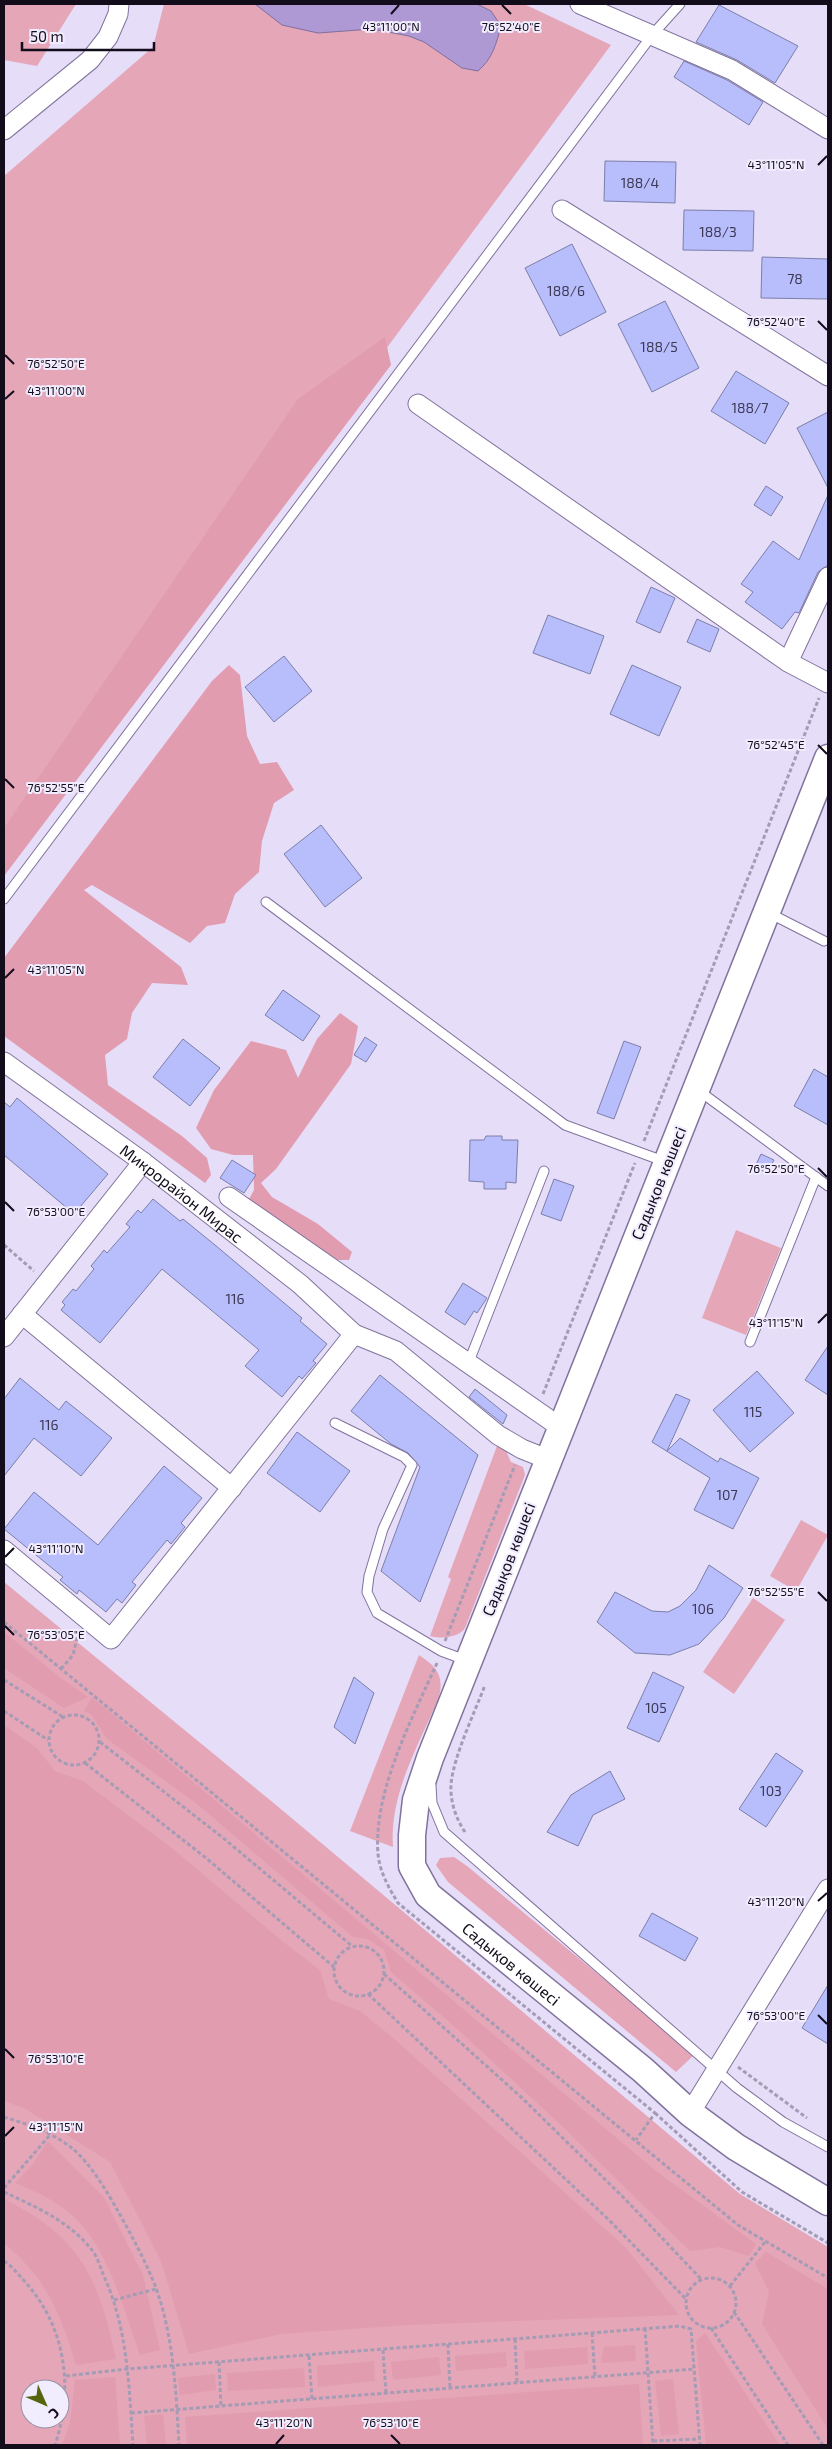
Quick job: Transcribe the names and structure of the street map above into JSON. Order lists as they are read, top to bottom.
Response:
{
  "streets": {
    "street": ["Садықов көшесі", "Микрорайон Мирас"]
  },
  "crossings": [
    ["Садықов көшесі", "Микрорайон Мирас"]
  ],
  "house_numbers": [
    "188/4",
    "188/3",
    "78",
    "188/6",
    "188/5",
    "188/7",
    "116",
    "115",
    "116",
    "107",
    "106",
    "105",
    "103"
  ],
  "scale_bar": "50 m",
  "north": "bottom right",
  "coordinates": [
    "43°11'00\"N",
    "76°52'40\"E",
    "43°11'05\"N",
    "76°52'50\"E",
    "76°52'45\"E",
    "76°52'55\"E",
    "76°53'00\"E",
    "43°11'15\"N",
    "43°11'10\"N",
    "76°53'05\"E",
    "43°11'20\"N",
    "76°53'10\"E"
  ]
}
